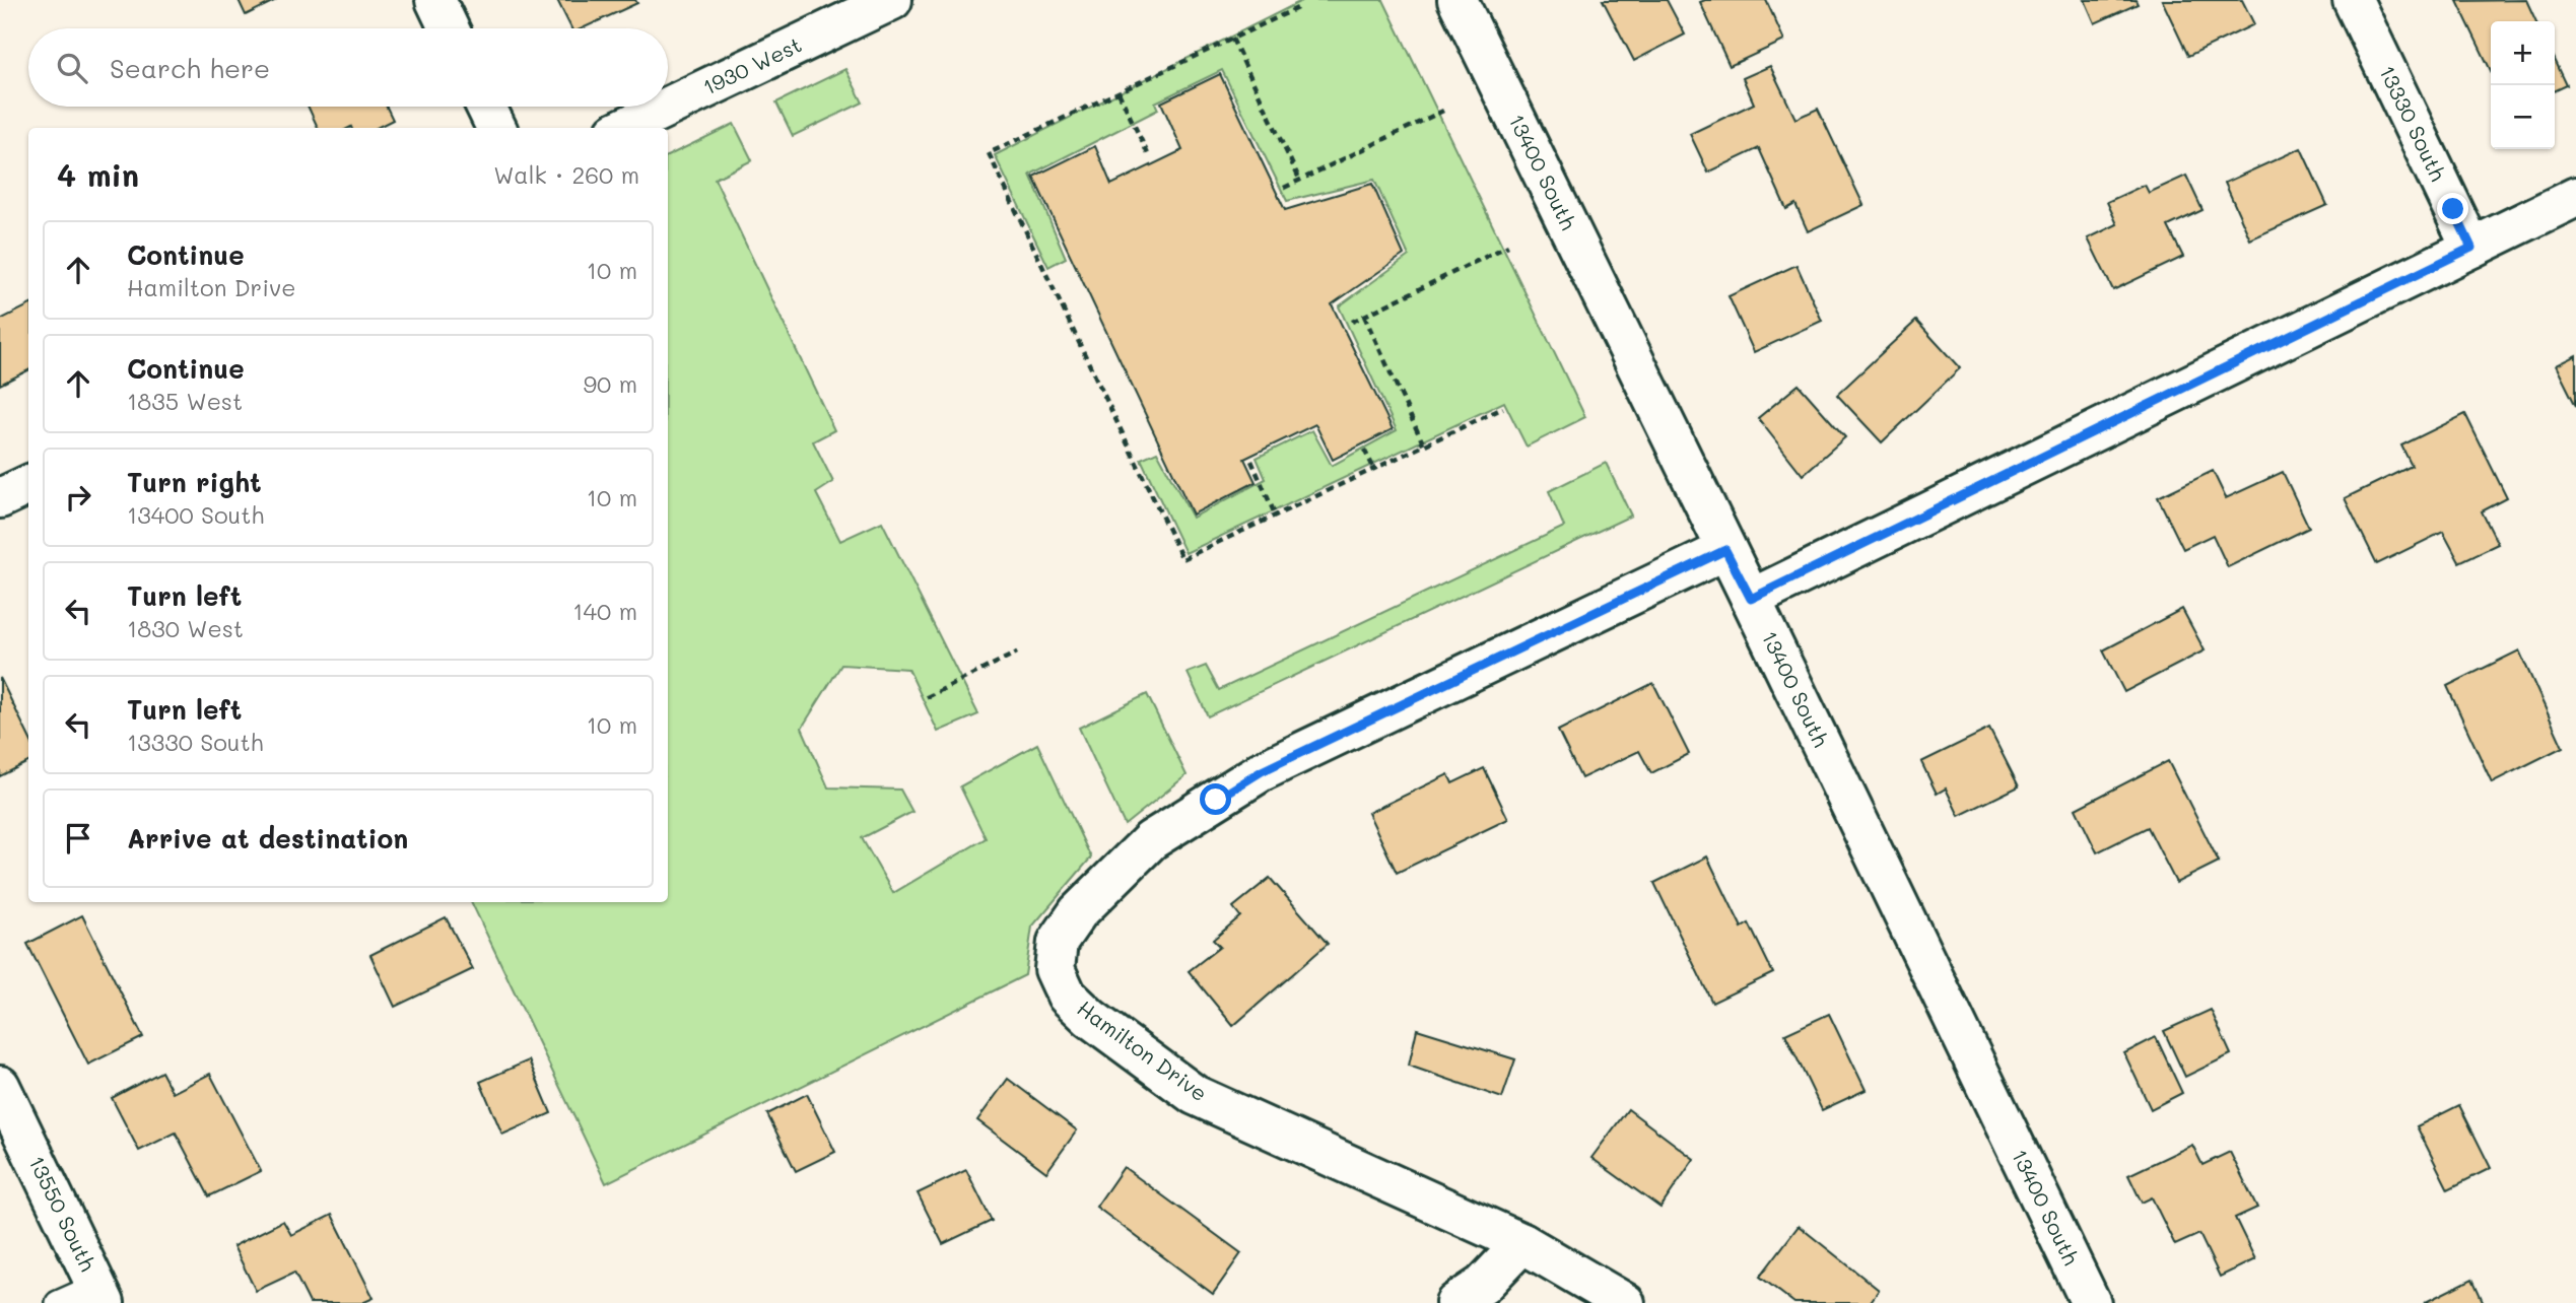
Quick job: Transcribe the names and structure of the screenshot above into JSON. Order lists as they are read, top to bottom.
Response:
{
  "streets": {
    "street": [
      "1930 West",
      "13330 South",
      "13400 South",
      "Hamilton Drive",
      "13550 South"
    ]
  },
  "crossings": [
    ["13400 South", "Hamilton Drive"]
  ],
  "page": {
    "map_buttons": ["+", "−"],
    "search": "Search here",
    "heading": ["4 min", "Walk · 260 m"],
    "list": [
      ["Continue", "Hamilton Drive", "10 m"],
      ["Continue", "1835 West", "90 m"],
      ["Turn right", "13400 South", "10 m"],
      ["Turn left", "1830 West", "140 m"],
      ["Turn left", "13330 South", "10 m"],
      "Arrive at destination"
    ]
  }
}
